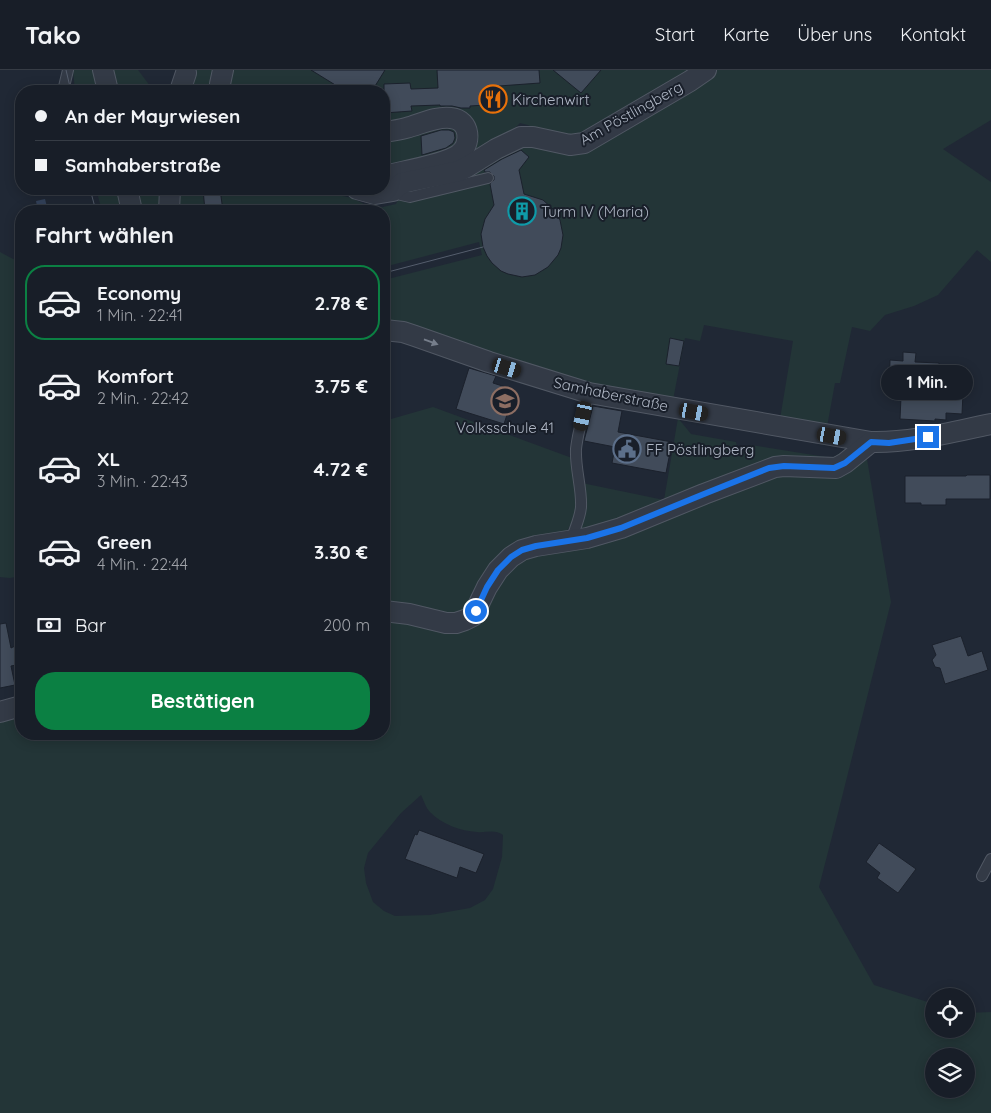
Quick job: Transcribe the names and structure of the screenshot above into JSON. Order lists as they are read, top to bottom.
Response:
{
  "streets": {
    "street": ["Am Pöstlingberg", "Samhaberstraße"]
  },
  "places": {
    "restaurant": ["Kirchenwirt"],
    "building": ["Turm IV (Maria)"],
    "school or university": ["Volksschule 41"],
    "public building": ["FF Pöstlingberg"]
  },
  "page": {
    "header": "Tako",
    "nav": [
      "Start",
      "Karte",
      "Über uns",
      "Kontakt"
    ],
    "banner": ["An der Mayrwiesen", "Samhaberstraße"],
    "heading": "Fahrt wählen",
    "list": [
      {
        "name": "Economy",
        "note": "1 Min. · 22:41",
        "value": "2.78 €"
      },
      {
        "name": "Komfort",
        "note": "2 Min. · 22:42",
        "value": "3.75 €"
      },
      {
        "name": "XL",
        "note": "3 Min. · 22:43",
        "value": "4.72 €"
      },
      {
        "name": "Green",
        "note": "4 Min. · 22:44",
        "value": "3.30 €"
      }
    ],
    "bubble": "1 Min.",
    "pay": ["Bar", "200 m"],
    "buttons": "Bestätigen"
  }
}
